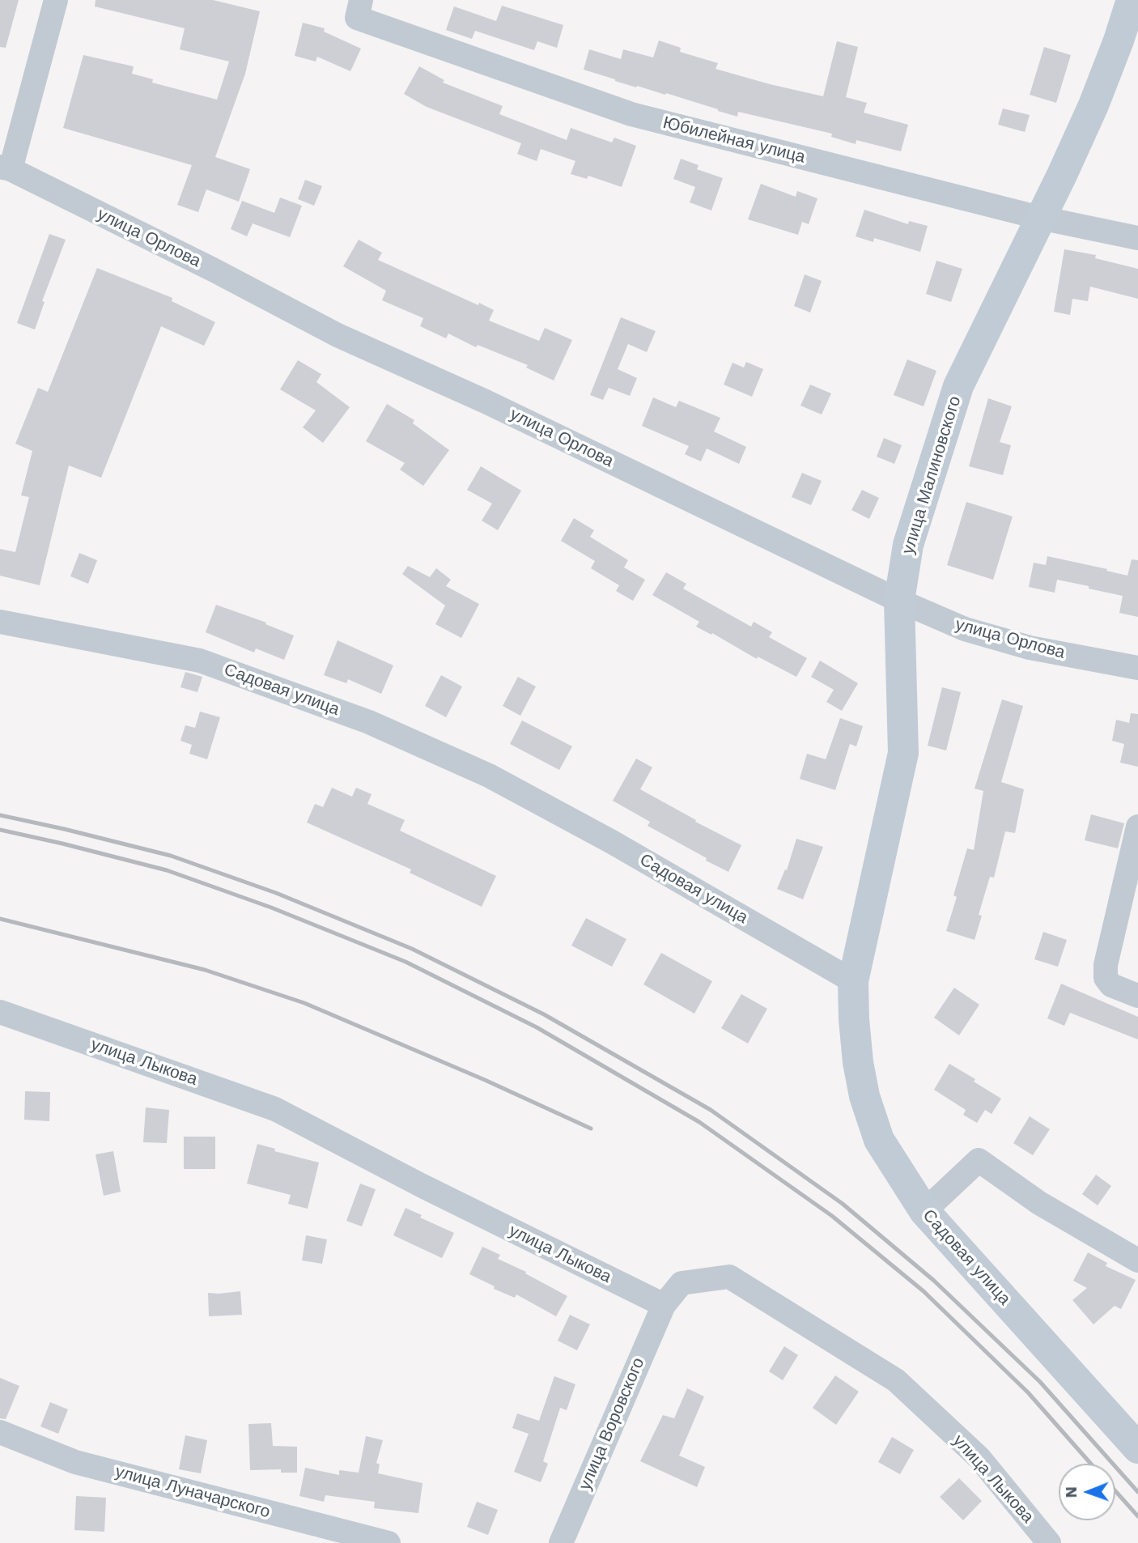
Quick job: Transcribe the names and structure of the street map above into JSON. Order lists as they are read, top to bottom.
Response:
{
  "streets": {
    "street": [
      "Юбилейная улица",
      "улица Орлова",
      "улица Малиновского",
      "Садовая улица",
      "улица Лыкова",
      "улица Воровского",
      "улица Луначарского"
    ]
  },
  "crossings": [
    ["Юбилейная улица", "улица Малиновского"],
    ["улица Орлова", "улица Малиновского"],
    ["улица Малиновского", "Садовая улица"],
    ["улица Лыкова", "улица Воровского"]
  ],
  "north": "left"
}
